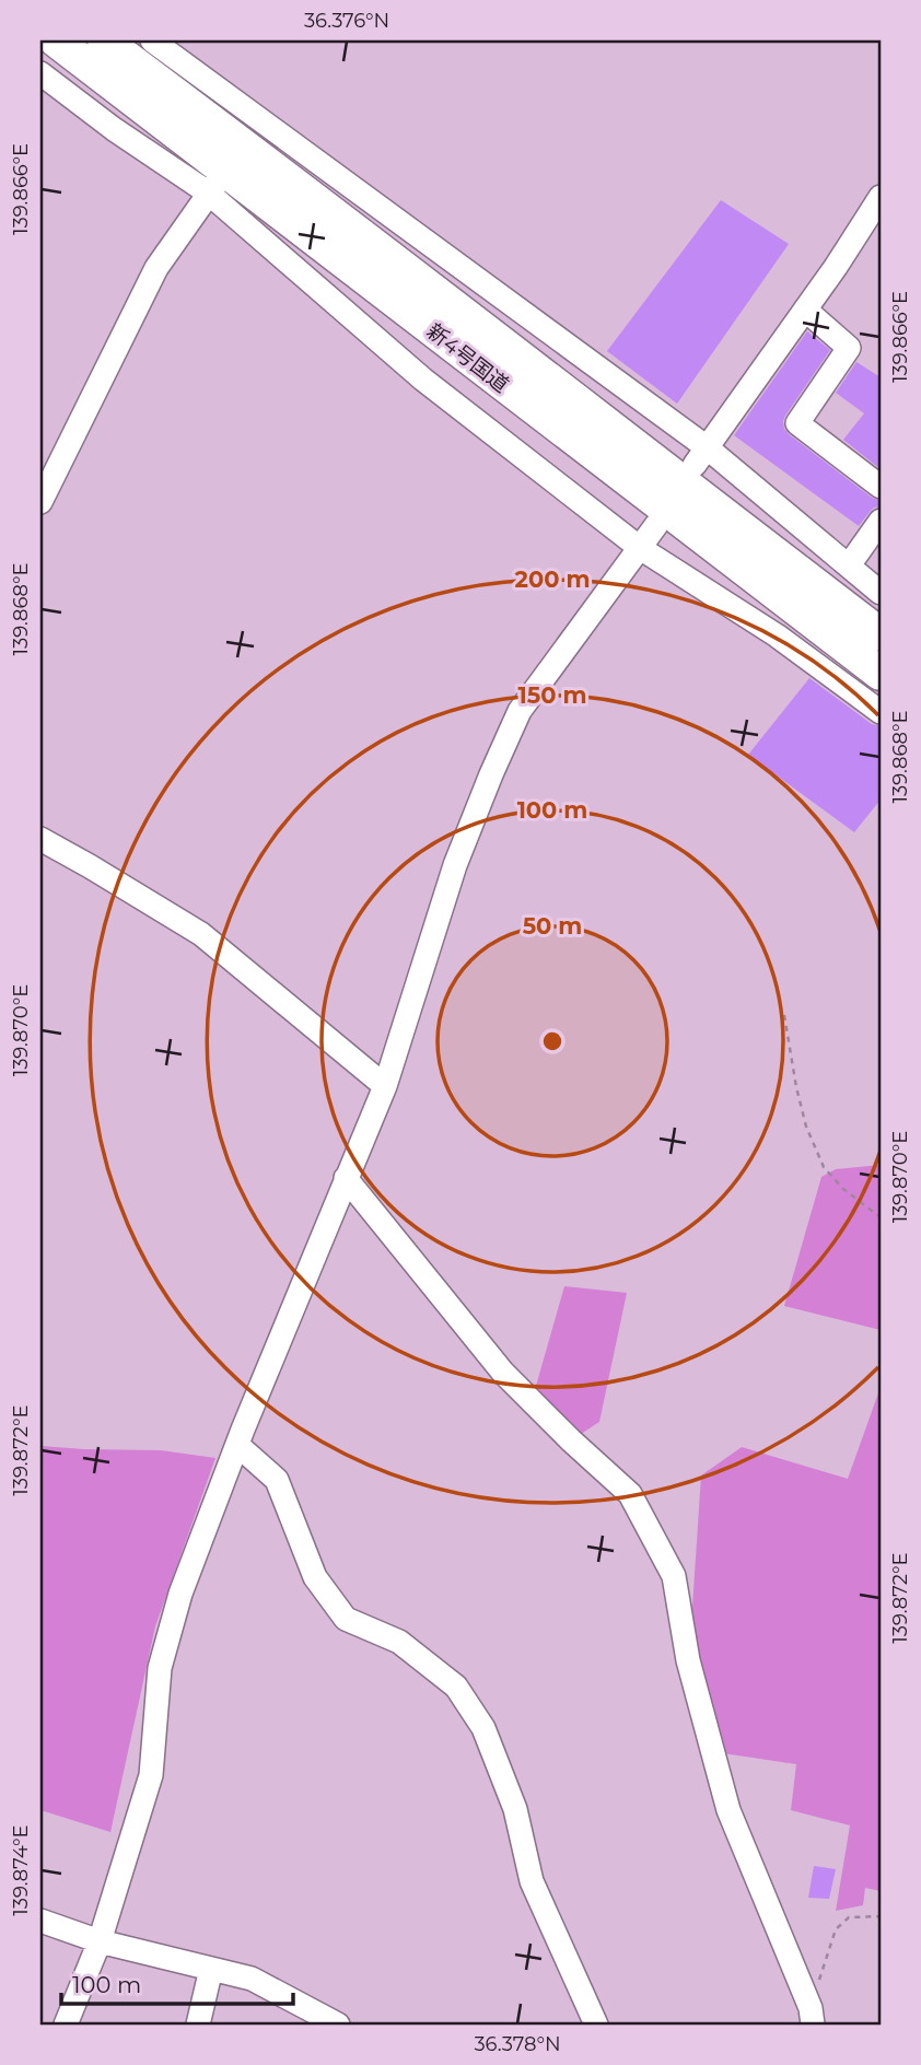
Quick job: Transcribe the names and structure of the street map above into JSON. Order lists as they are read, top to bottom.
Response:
{
  "streets": {
    "highway": ["新4号国道"]
  },
  "scale_bar": "100 m",
  "coordinates": [
    "36.376°N",
    "139.866°E",
    "139.868°E",
    "139.870°E",
    "139.872°E",
    "139.874°E",
    "36.378°N"
  ],
  "rings": [
    "200 m",
    "150 m",
    "100 m",
    "50 m"
  ]
}
